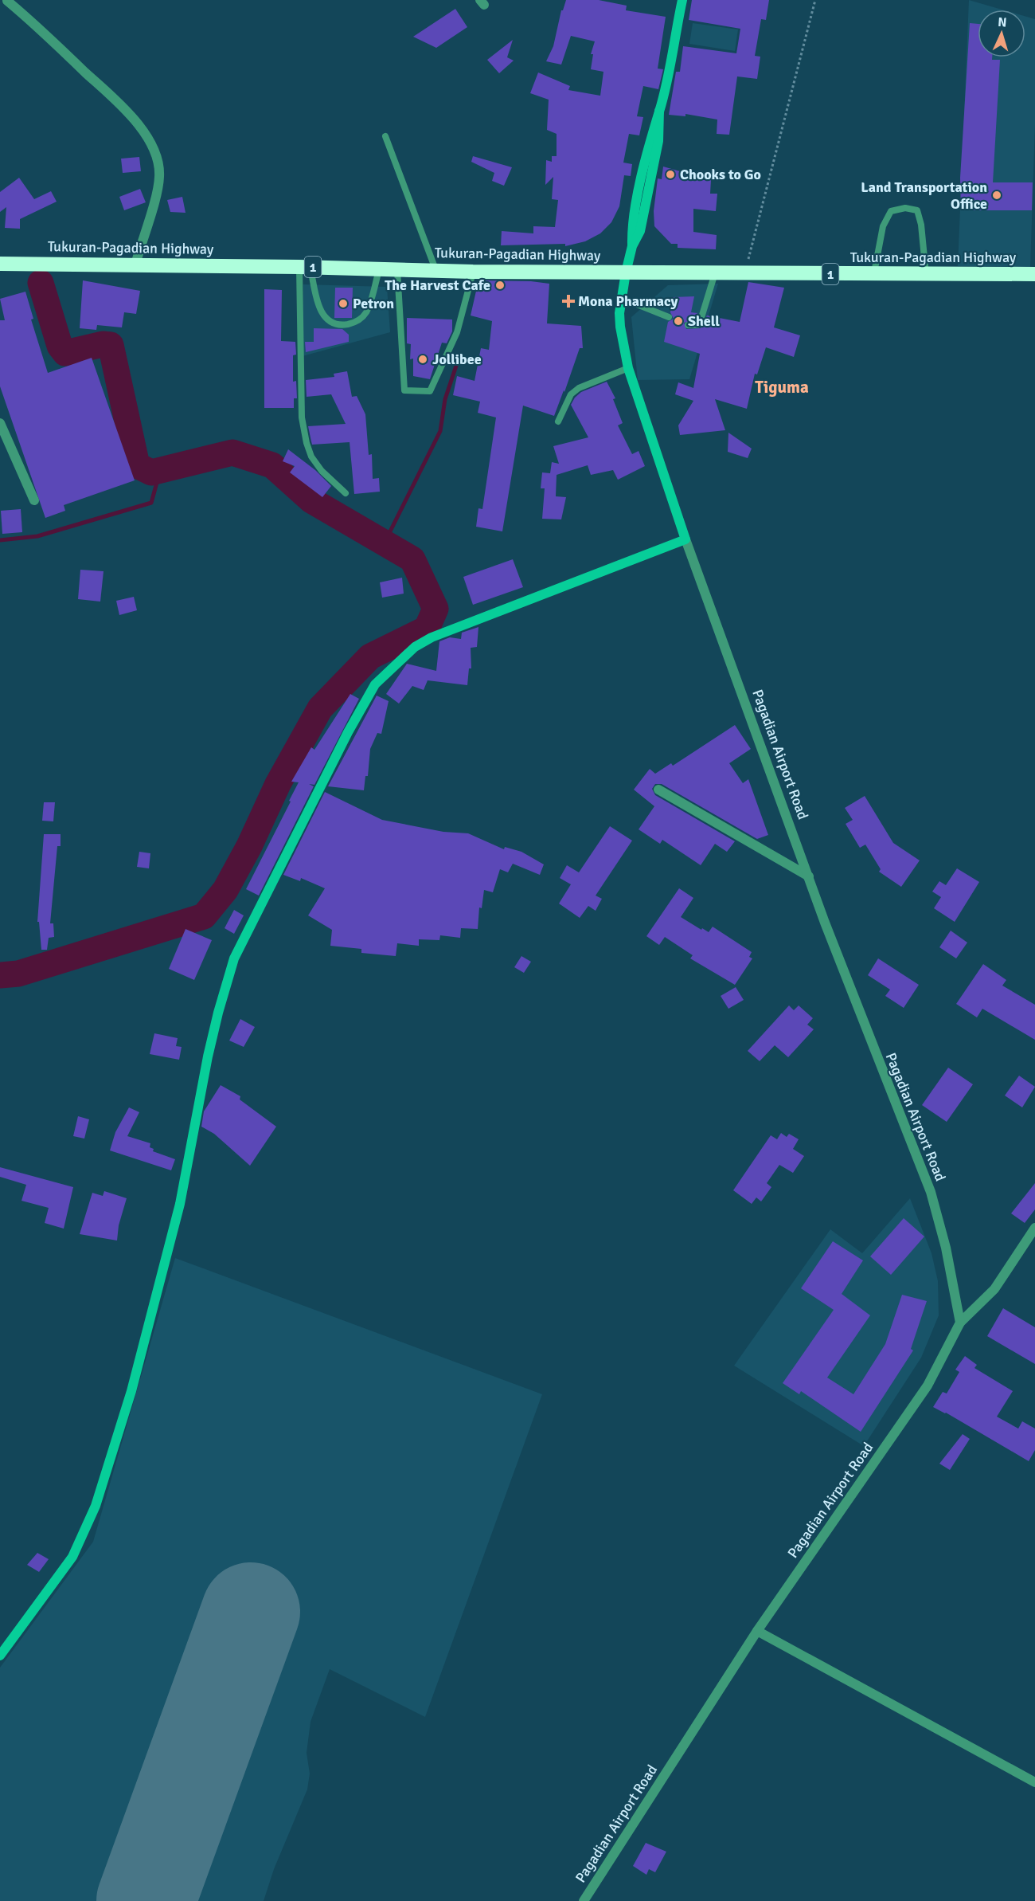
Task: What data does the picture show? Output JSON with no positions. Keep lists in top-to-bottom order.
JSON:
{
  "streets": {
    "highway": ["Tukuran-Pagadian Highway", "1"],
    "street": ["Pagadian Airport Road"]
  },
  "crossings": [
    ["Tukuran-Pagadian Highway", "Pagadian Airport Road"]
  ],
  "districts": ["Tiguma"],
  "places": {
    "other": [
      "Chooks to Go",
      "Land Transportation Office",
      "The Harvest Cafe",
      "Petron",
      "Shell",
      "Jollibee"
    ],
    "health": ["Mona Pharmacy"]
  },
  "north": "top"
}
